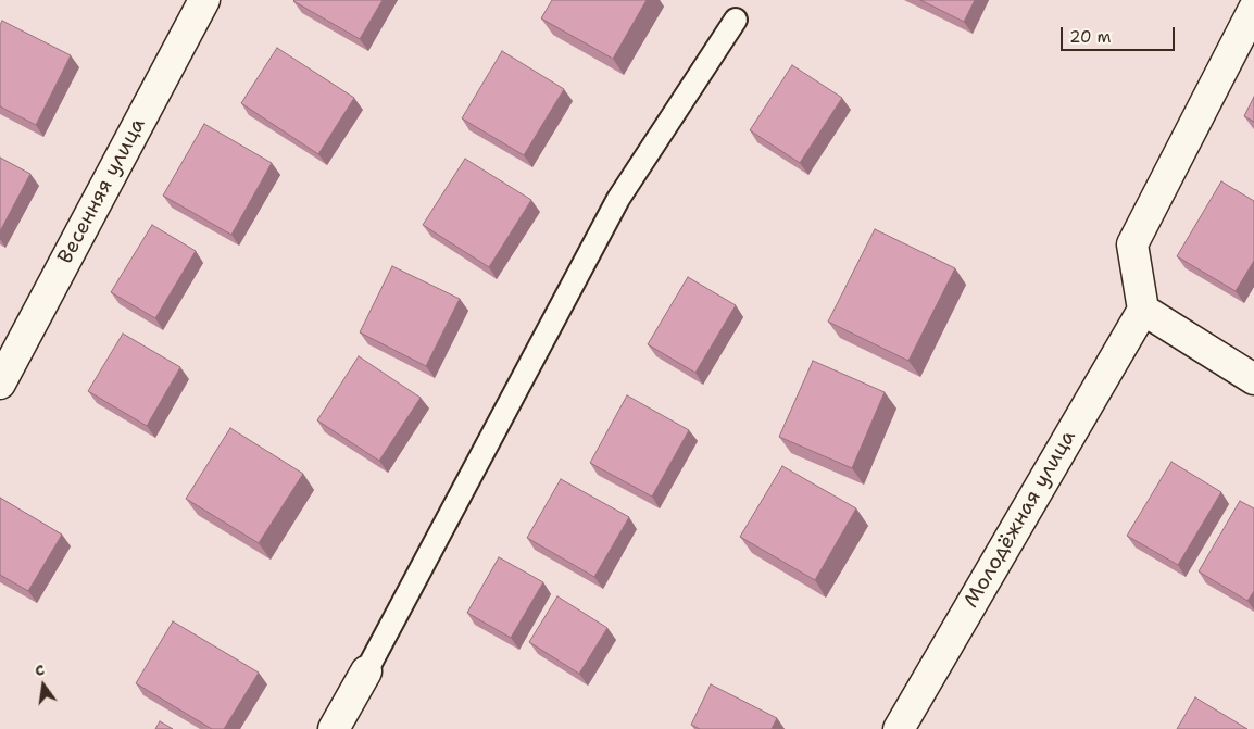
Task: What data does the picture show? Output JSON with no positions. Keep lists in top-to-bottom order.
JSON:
{
  "streets": {
    "street": ["Весенняя улица", "Молодёжная улица"]
  },
  "scale_bar": "20 m",
  "north": "top"
}
